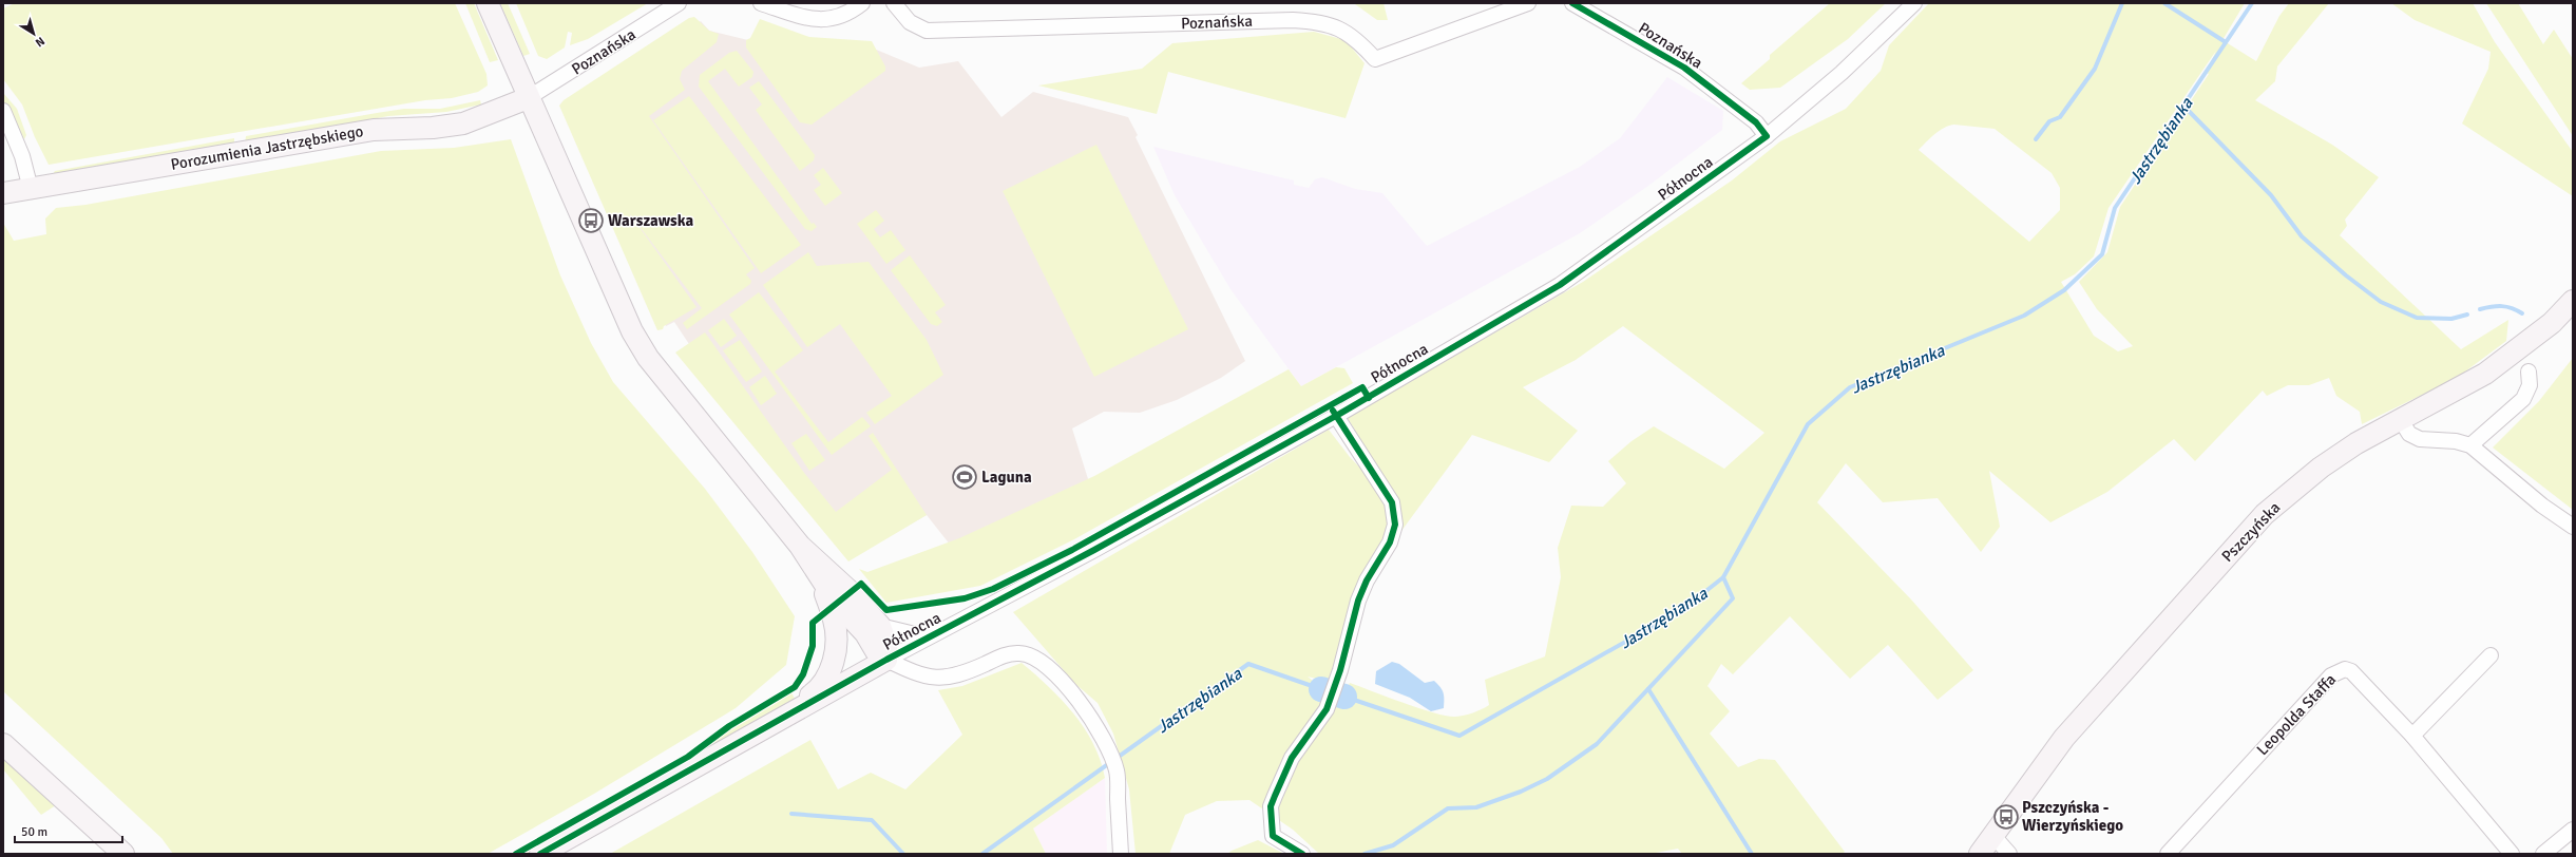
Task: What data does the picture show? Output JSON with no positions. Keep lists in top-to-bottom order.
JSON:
{
  "streets": {
    "street": [
      "Poznańska",
      "Porozumienia Jastrzębskiego",
      "Północna",
      "Pszczyńska",
      "Leopolda Staffa"
    ]
  },
  "crossings": [
    ["Poznańska", "Porozumienia Jastrzębskiego"],
    ["Poznańska", "Północna"]
  ],
  "water": ["Jastrzębianka"],
  "places": {
    "bus stop": ["Warszawska", "Pszczyńska - Wierzyńskiego"],
    "sports": ["Laguna"]
  },
  "scale_bar": "50 m",
  "north": "bottom right"
}
